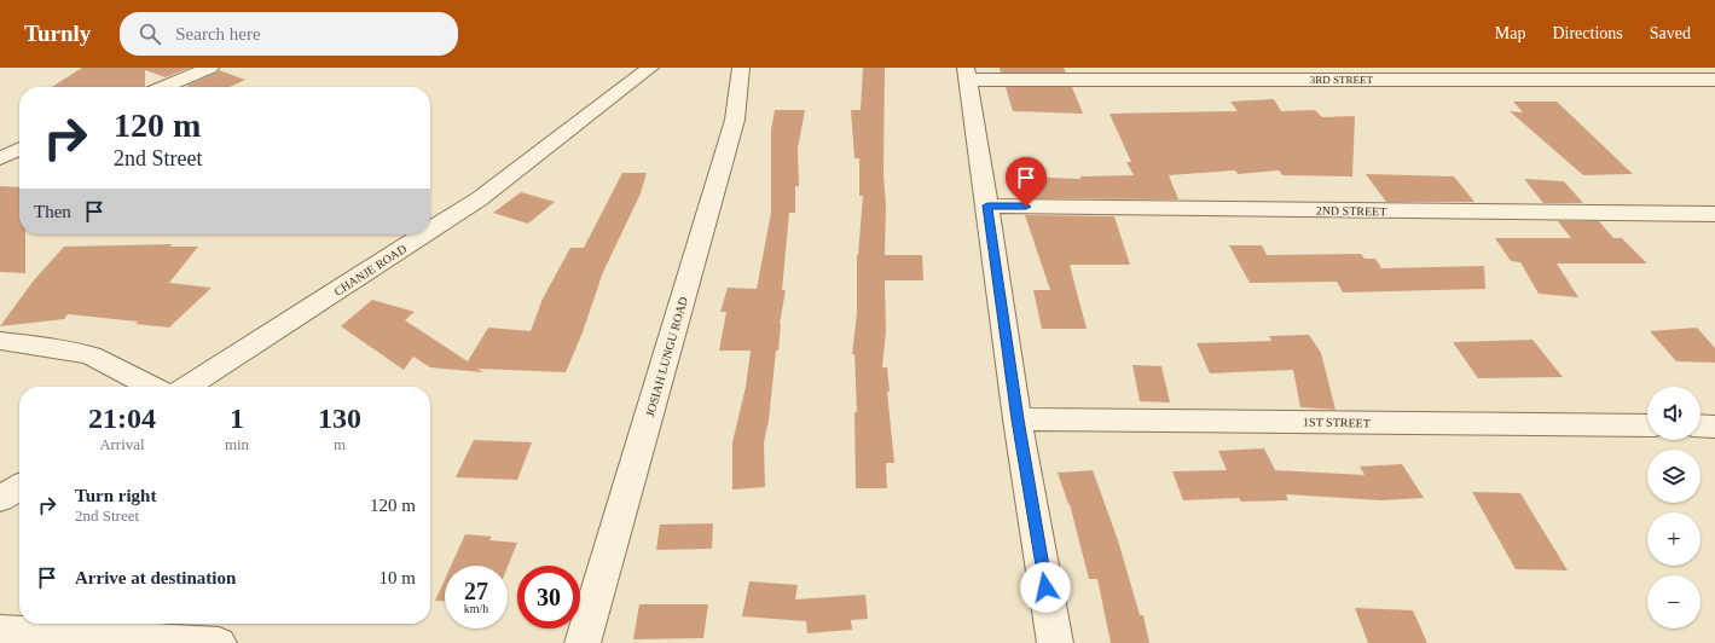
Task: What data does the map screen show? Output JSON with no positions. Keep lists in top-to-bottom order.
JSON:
{
  "streets": {
    "street": [
      "3RD STREET",
      "2ND STREET",
      "CHANJE ROAD",
      "JOSIAH LUNGU ROAD",
      "1ST STREET"
    ]
  },
  "page": {
    "header": "Turnly",
    "search": "Search here",
    "nav": ["Map", "Directions", "Saved"],
    "turn": ["120 m", "2nd Street"],
    "then": "Then",
    "map_buttons": ["+", "−"],
    "eta": [
      "21:04",
      "Arrival",
      "1",
      "min",
      "130",
      "m"
    ],
    "list": [
      {
        "name": "Turn right",
        "note": "2nd Street",
        "value": "120 m"
      },
      {
        "name": "Arrive at destination",
        "value": "10 m"
      }
    ],
    "speed": "27 km/h",
    "limit": "30"
  }
}
